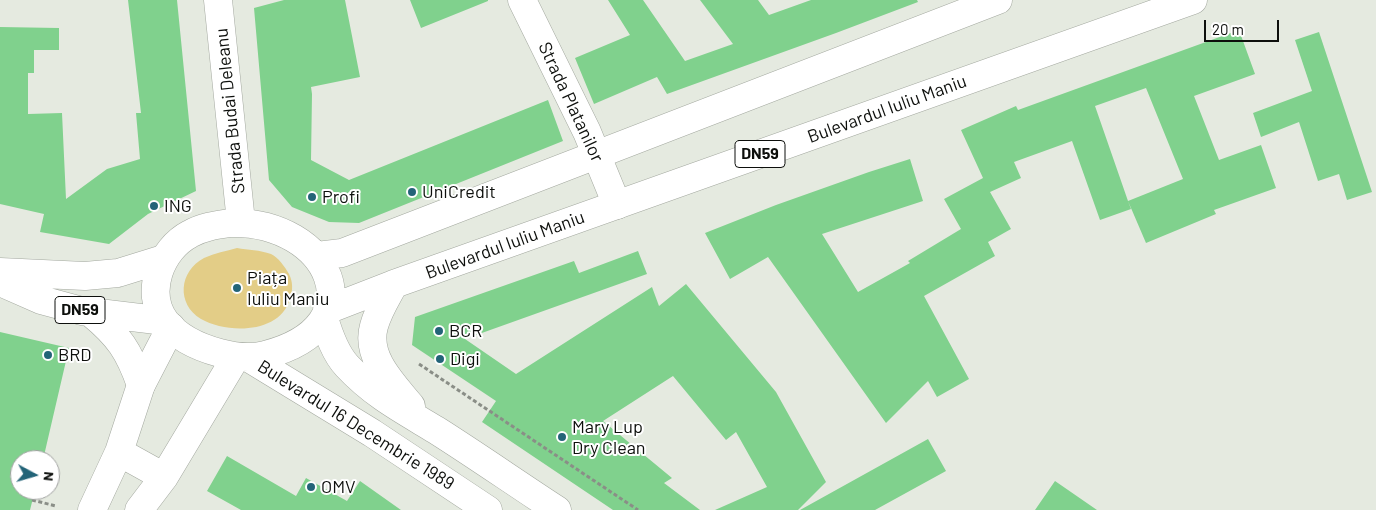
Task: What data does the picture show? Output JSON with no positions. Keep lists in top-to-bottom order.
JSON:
{
  "streets": {
    "main road": [
      "Strada Platanilor",
      "Bulevardul Iuliu Maniu",
      "Strada Budai Deleanu",
      "DN59",
      "Bulevardul 16 Decembrie 1989"
    ]
  },
  "crossings": [
    ["Strada Platanilor", "Bulevardul Iuliu Maniu"],
    ["Bulevardul Iuliu Maniu", "Strada Budai Deleanu"],
    ["Bulevardul Iuliu Maniu", "DN59"],
    ["Bulevardul Iuliu Maniu", "Bulevardul 16 Decembrie 1989"],
    ["Strada Budai Deleanu", "DN59"],
    ["Strada Budai Deleanu", "Bulevardul 16 Decembrie 1989"],
    ["DN59", "Bulevardul 16 Decembrie 1989"]
  ],
  "places": [
    "UniCredit",
    "Profi",
    "ING",
    "Piața Iuliu Maniu",
    "BCR",
    "BRD",
    "Digi",
    "Mary Lup Dry Clean",
    "OMV"
  ],
  "scale_bar": "20 m",
  "north": "right"
}
